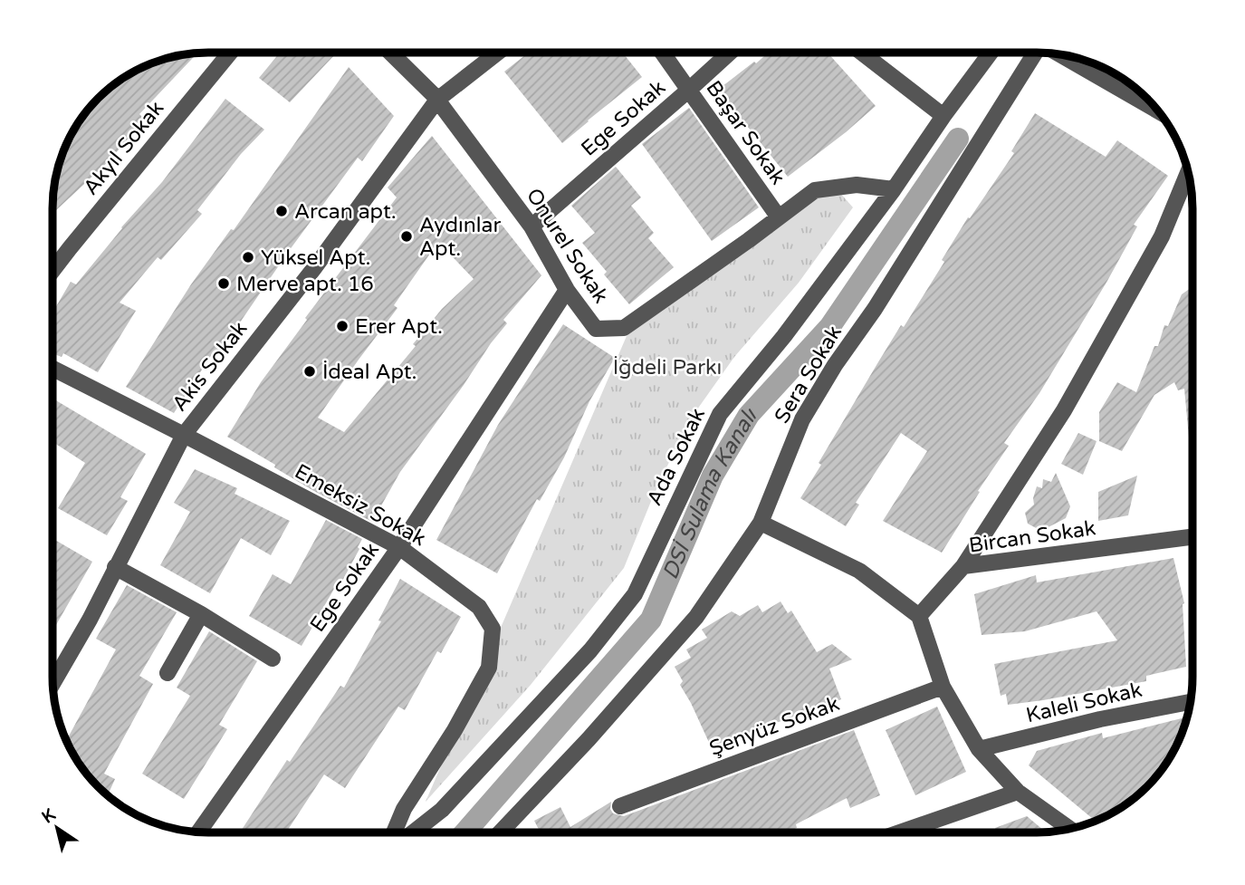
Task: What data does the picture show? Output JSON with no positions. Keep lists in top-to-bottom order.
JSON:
{
  "streets": {
    "street": [
      "Ege Sokak",
      "Başar Sokak",
      "Akyıl Sokak",
      "Onurel Sokak",
      "Akis Sokak",
      "Sera Sokak",
      "Ada Sokak",
      "Emeksiz Sokak",
      "Bircan Sokak",
      "Kaleli Sokak",
      "Şenyüz Sokak"
    ]
  },
  "crossings": [
    ["Ege Sokak", "Başar Sokak"],
    ["Ege Sokak", "Onurel Sokak"],
    ["Ege Sokak", "Emeksiz Sokak"],
    ["Başar Sokak", "Onurel Sokak"],
    ["Onurel Sokak", "Akis Sokak"],
    ["Onurel Sokak", "Ada Sokak"],
    ["Akis Sokak", "Emeksiz Sokak"]
  ],
  "water": ["DSİ Sulama Kanalı"],
  "parks": ["İğdeli Parkı"],
  "places": [
    "Arcan apt.",
    "Aydınlar Apt.",
    "Yüksel Apt.",
    "Merve apt. 16",
    "Erer Apt.",
    "İdeal Apt."
  ],
  "north": "top left"
}
